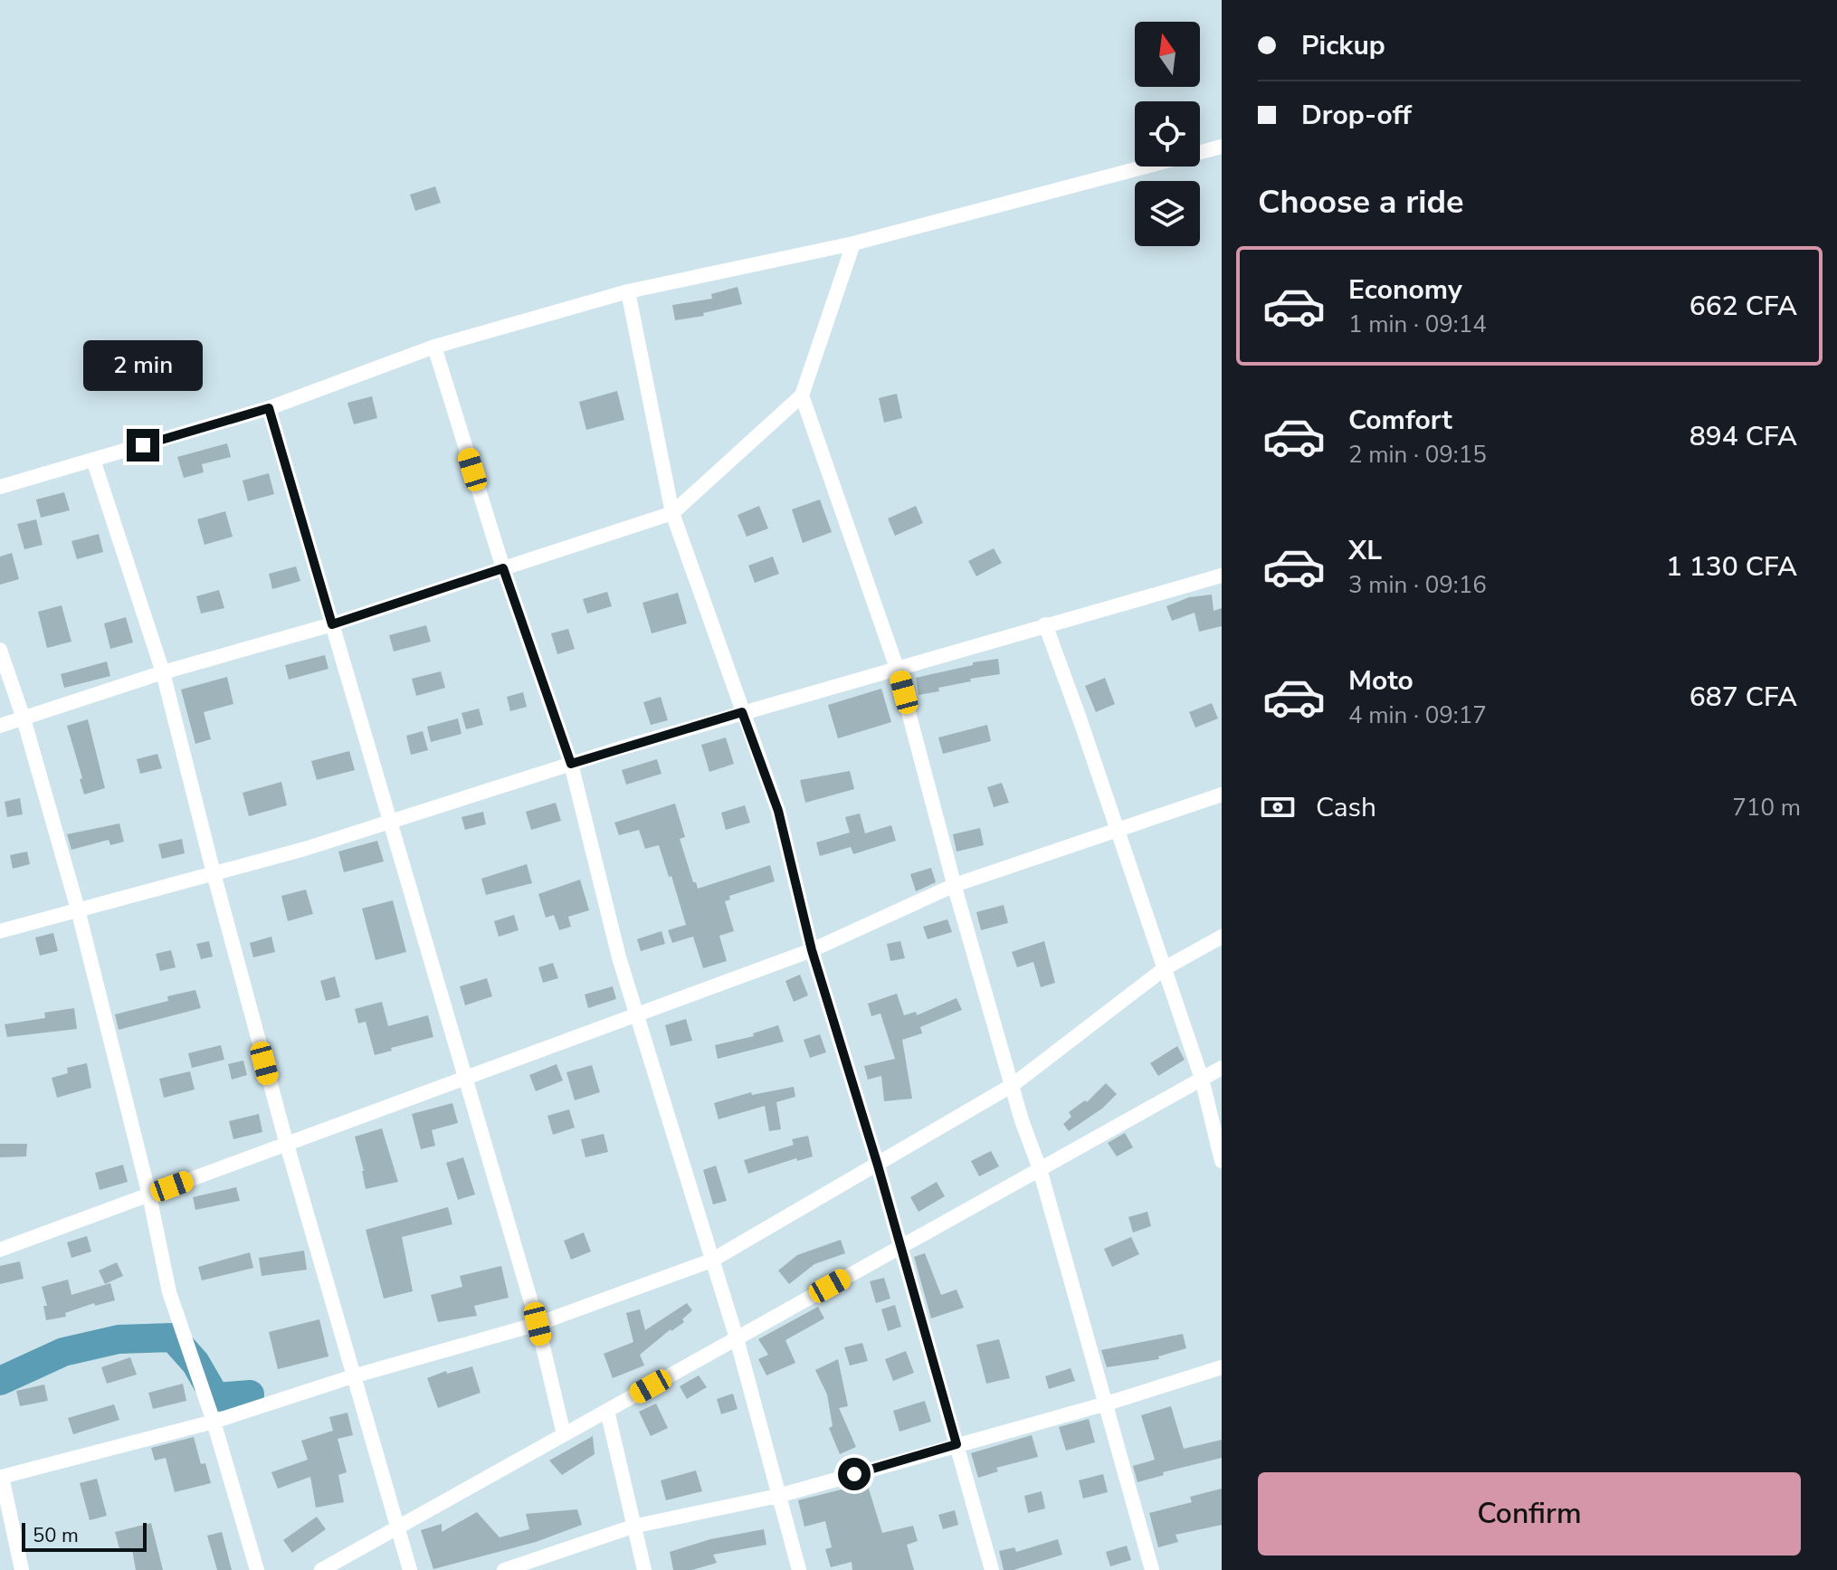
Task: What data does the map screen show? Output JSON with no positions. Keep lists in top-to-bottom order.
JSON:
{
  "scale_bar": "50 m",
  "north": "top",
  "page": {
    "banner": ["Pickup", "Drop-off"],
    "heading": "Choose a ride",
    "list": [
      {
        "name": "Economy",
        "note": "1 min · 09:14",
        "value": "662 CFA"
      },
      {
        "name": "Comfort",
        "note": "2 min · 09:15",
        "value": "894 CFA"
      },
      {
        "name": "XL",
        "note": "3 min · 09:16",
        "value": "1 130 CFA"
      },
      {
        "name": "Moto",
        "note": "4 min · 09:17",
        "value": "687 CFA"
      }
    ],
    "bubble": "2 min",
    "pay": ["Cash", "710 m"],
    "buttons": "Confirm",
    "scale": "50 m"
  }
}
